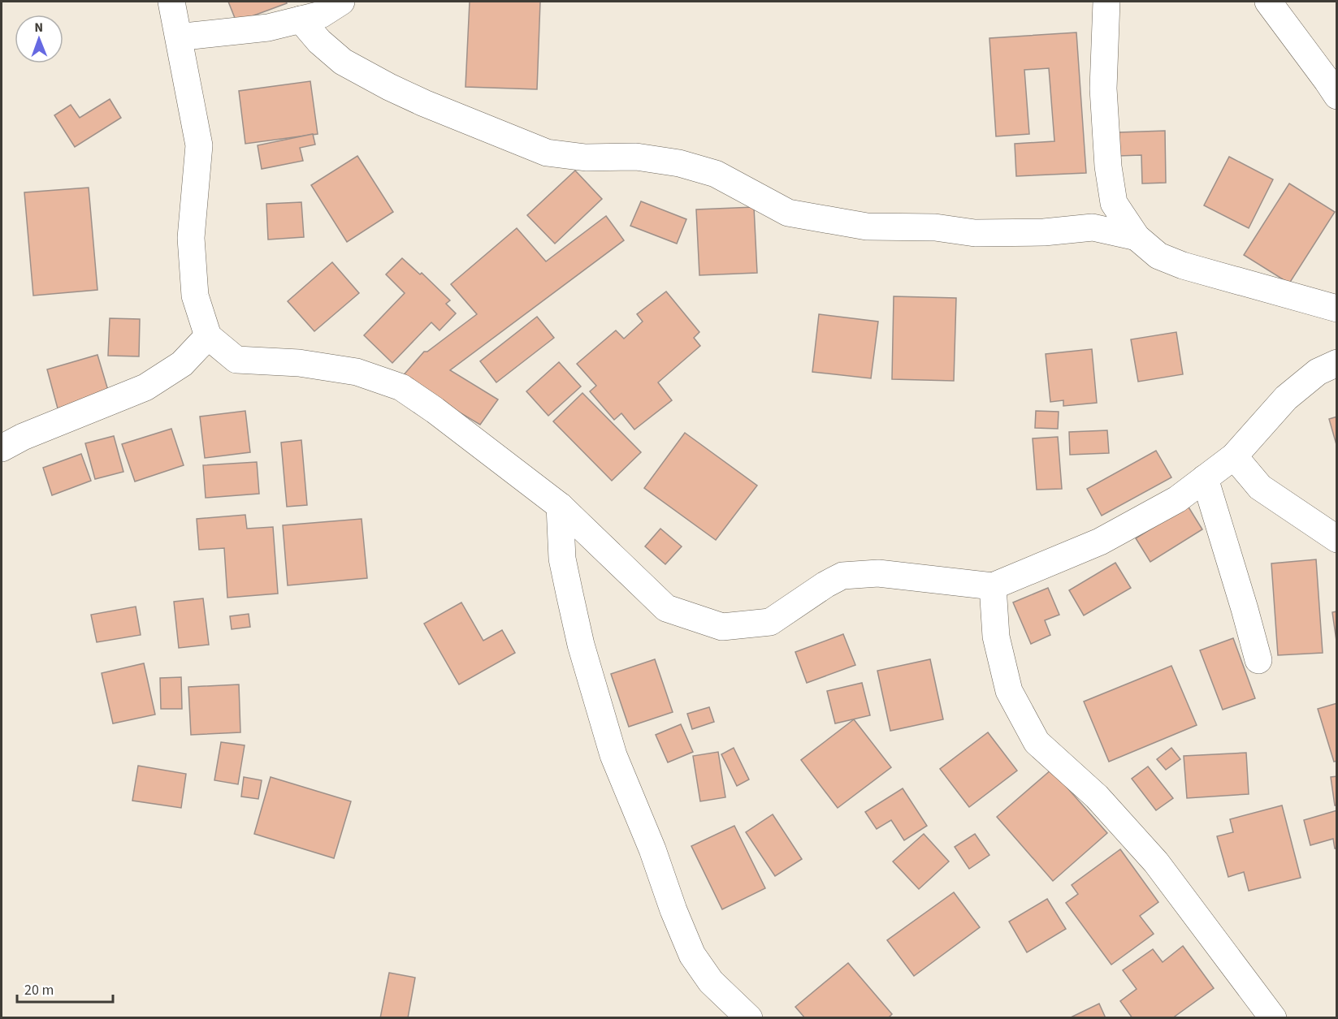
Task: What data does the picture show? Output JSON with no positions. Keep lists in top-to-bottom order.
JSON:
{
  "scale_bar": "20 m",
  "north": "top"
}
